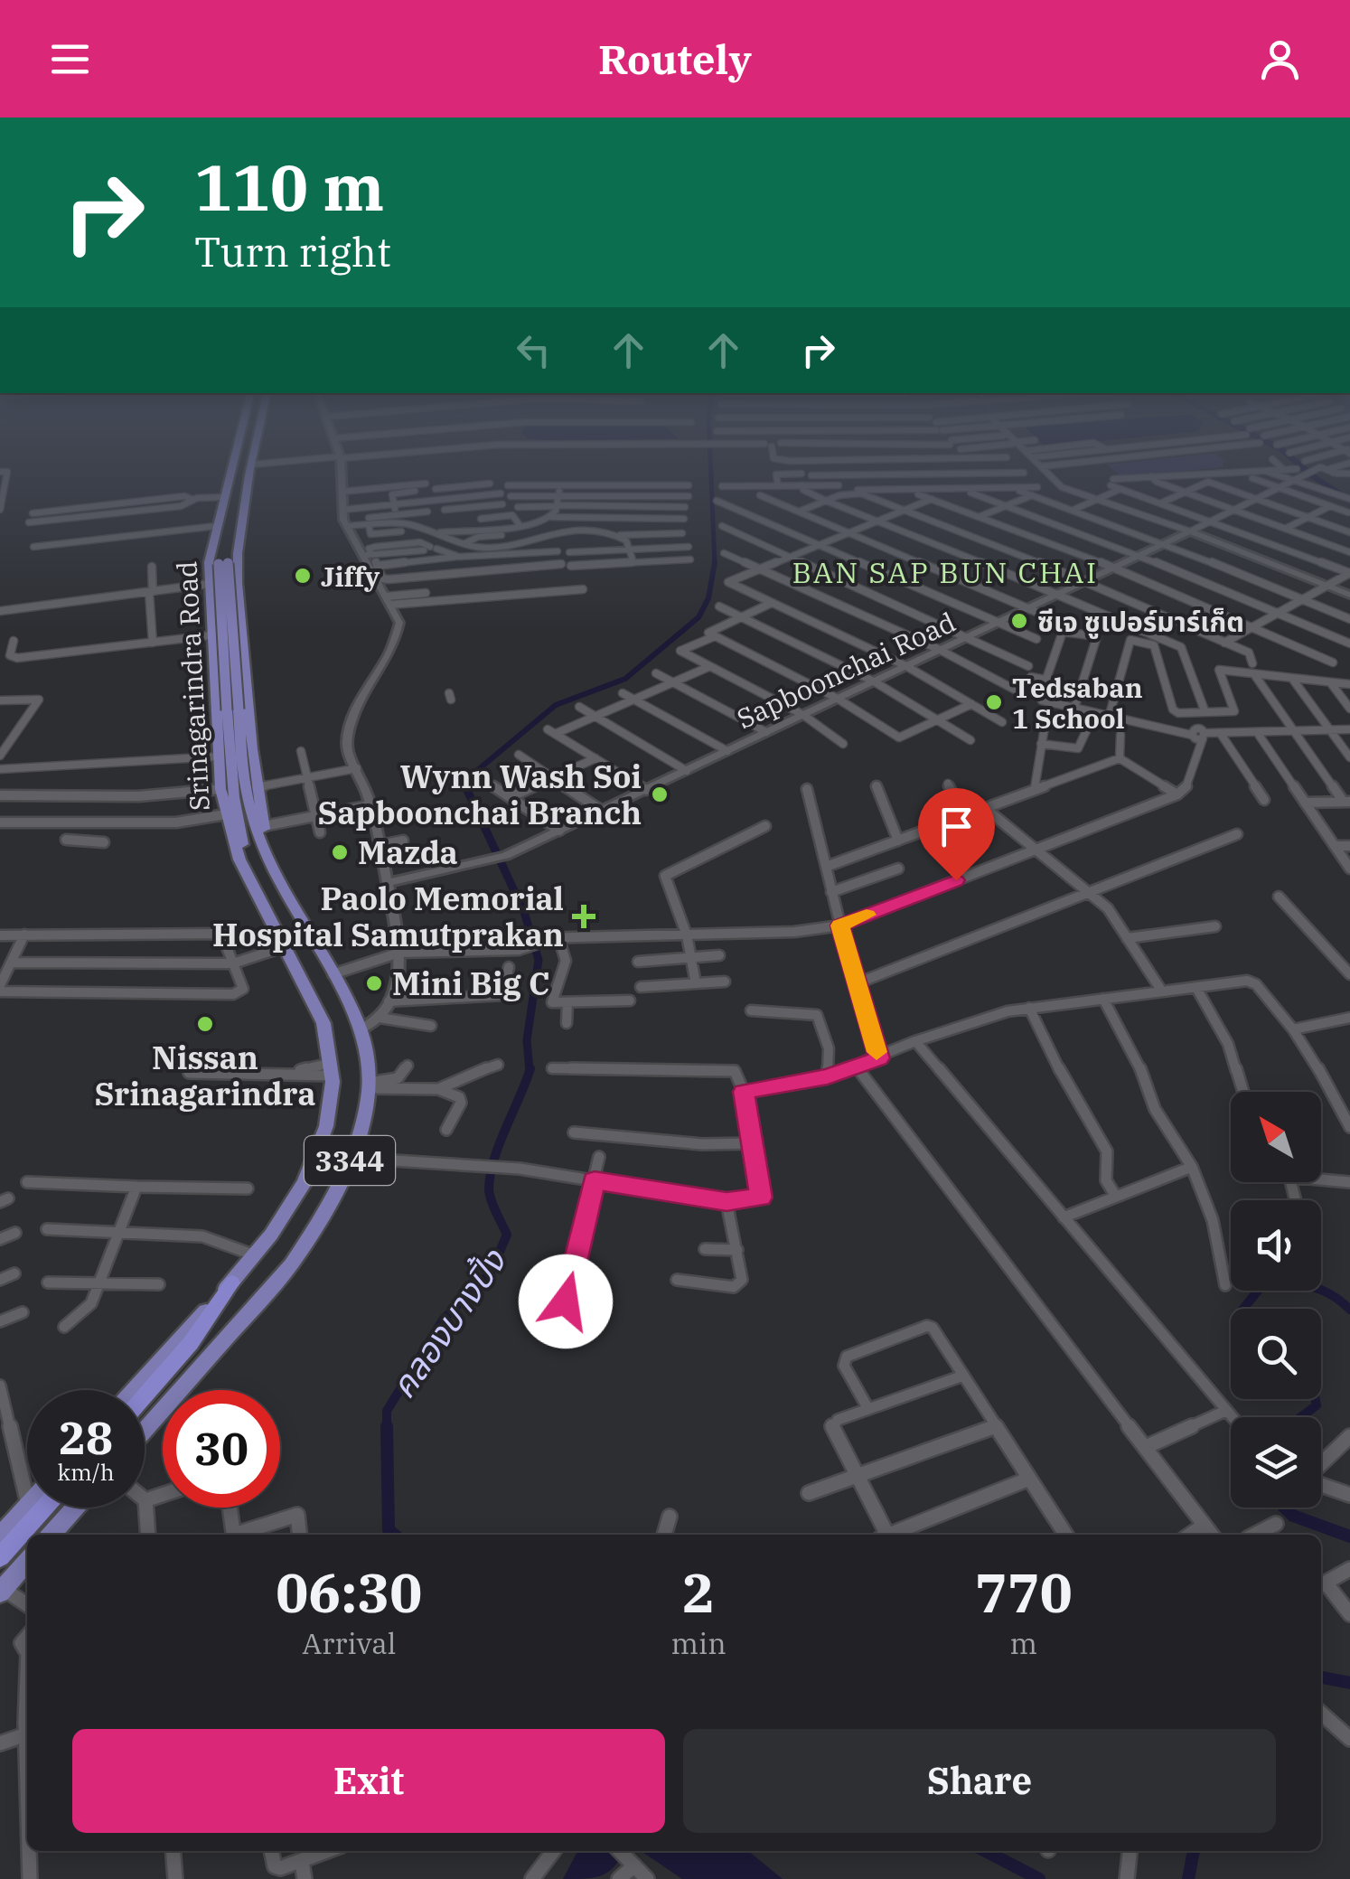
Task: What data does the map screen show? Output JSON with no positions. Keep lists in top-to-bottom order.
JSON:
{
  "streets": {
    "main road": ["Srinagarindra Road", "3344"],
    "street": ["Sapboonchai Road"]
  },
  "districts": ["BAN SAP BUN CHAI"],
  "water": ["คลองบางปิ้ง"],
  "places": {
    "other": [
      "Jiffy",
      "ซีเจ ซูเปอร์มาร์เก็ต",
      "Tedsaban 1 School",
      "Wynn Wash Soi Sapboonchai Branch",
      "Mazda",
      "Mini Big C",
      "Nissan Srinagarindra"
    ],
    "health": ["Paolo Memorial Hospital Samutprakan"]
  },
  "north": "top left",
  "page": {
    "header": "Routely",
    "turn": ["110 m", "Turn right"],
    "speed": "28 km/h",
    "limit": "30",
    "eta": [
      "06:30",
      "Arrival",
      "2",
      "min",
      "770",
      "m"
    ],
    "buttons": ["Exit", "Share"]
  }
}
